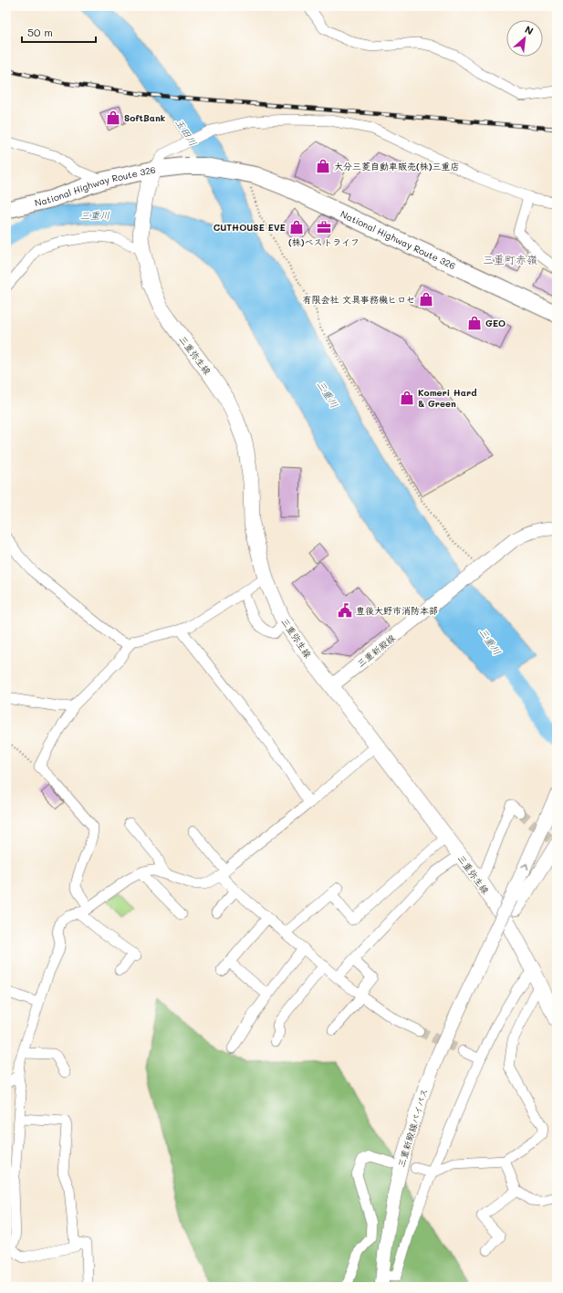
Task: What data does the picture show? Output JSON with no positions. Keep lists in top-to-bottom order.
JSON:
{
  "streets": {
    "highway": ["National Highway Route 326"],
    "main road": ["三重弥生線", "三重新殿線", "三重新殿線バイパス"]
  },
  "crossings": [
    ["National Highway Route 326", "三重弥生線"],
    ["三重弥生線", "三重新殿線"]
  ],
  "districts": ["三重町赤嶺"],
  "water": ["玉田川", "三重川"],
  "places": {
    "shop": [
      "SoftBank",
      "大分三菱自動車販売(株)三重店",
      "CUTHOUSE EVE",
      "有限会社 文具事務機ヒロセ",
      "GEO",
      "Komeri Hard & Green"
    ],
    "office": ["(株)ベストライフ"],
    "public building": ["豊後大野市消防本部"]
  },
  "scale_bar": "50 m",
  "north": "top right"
}
